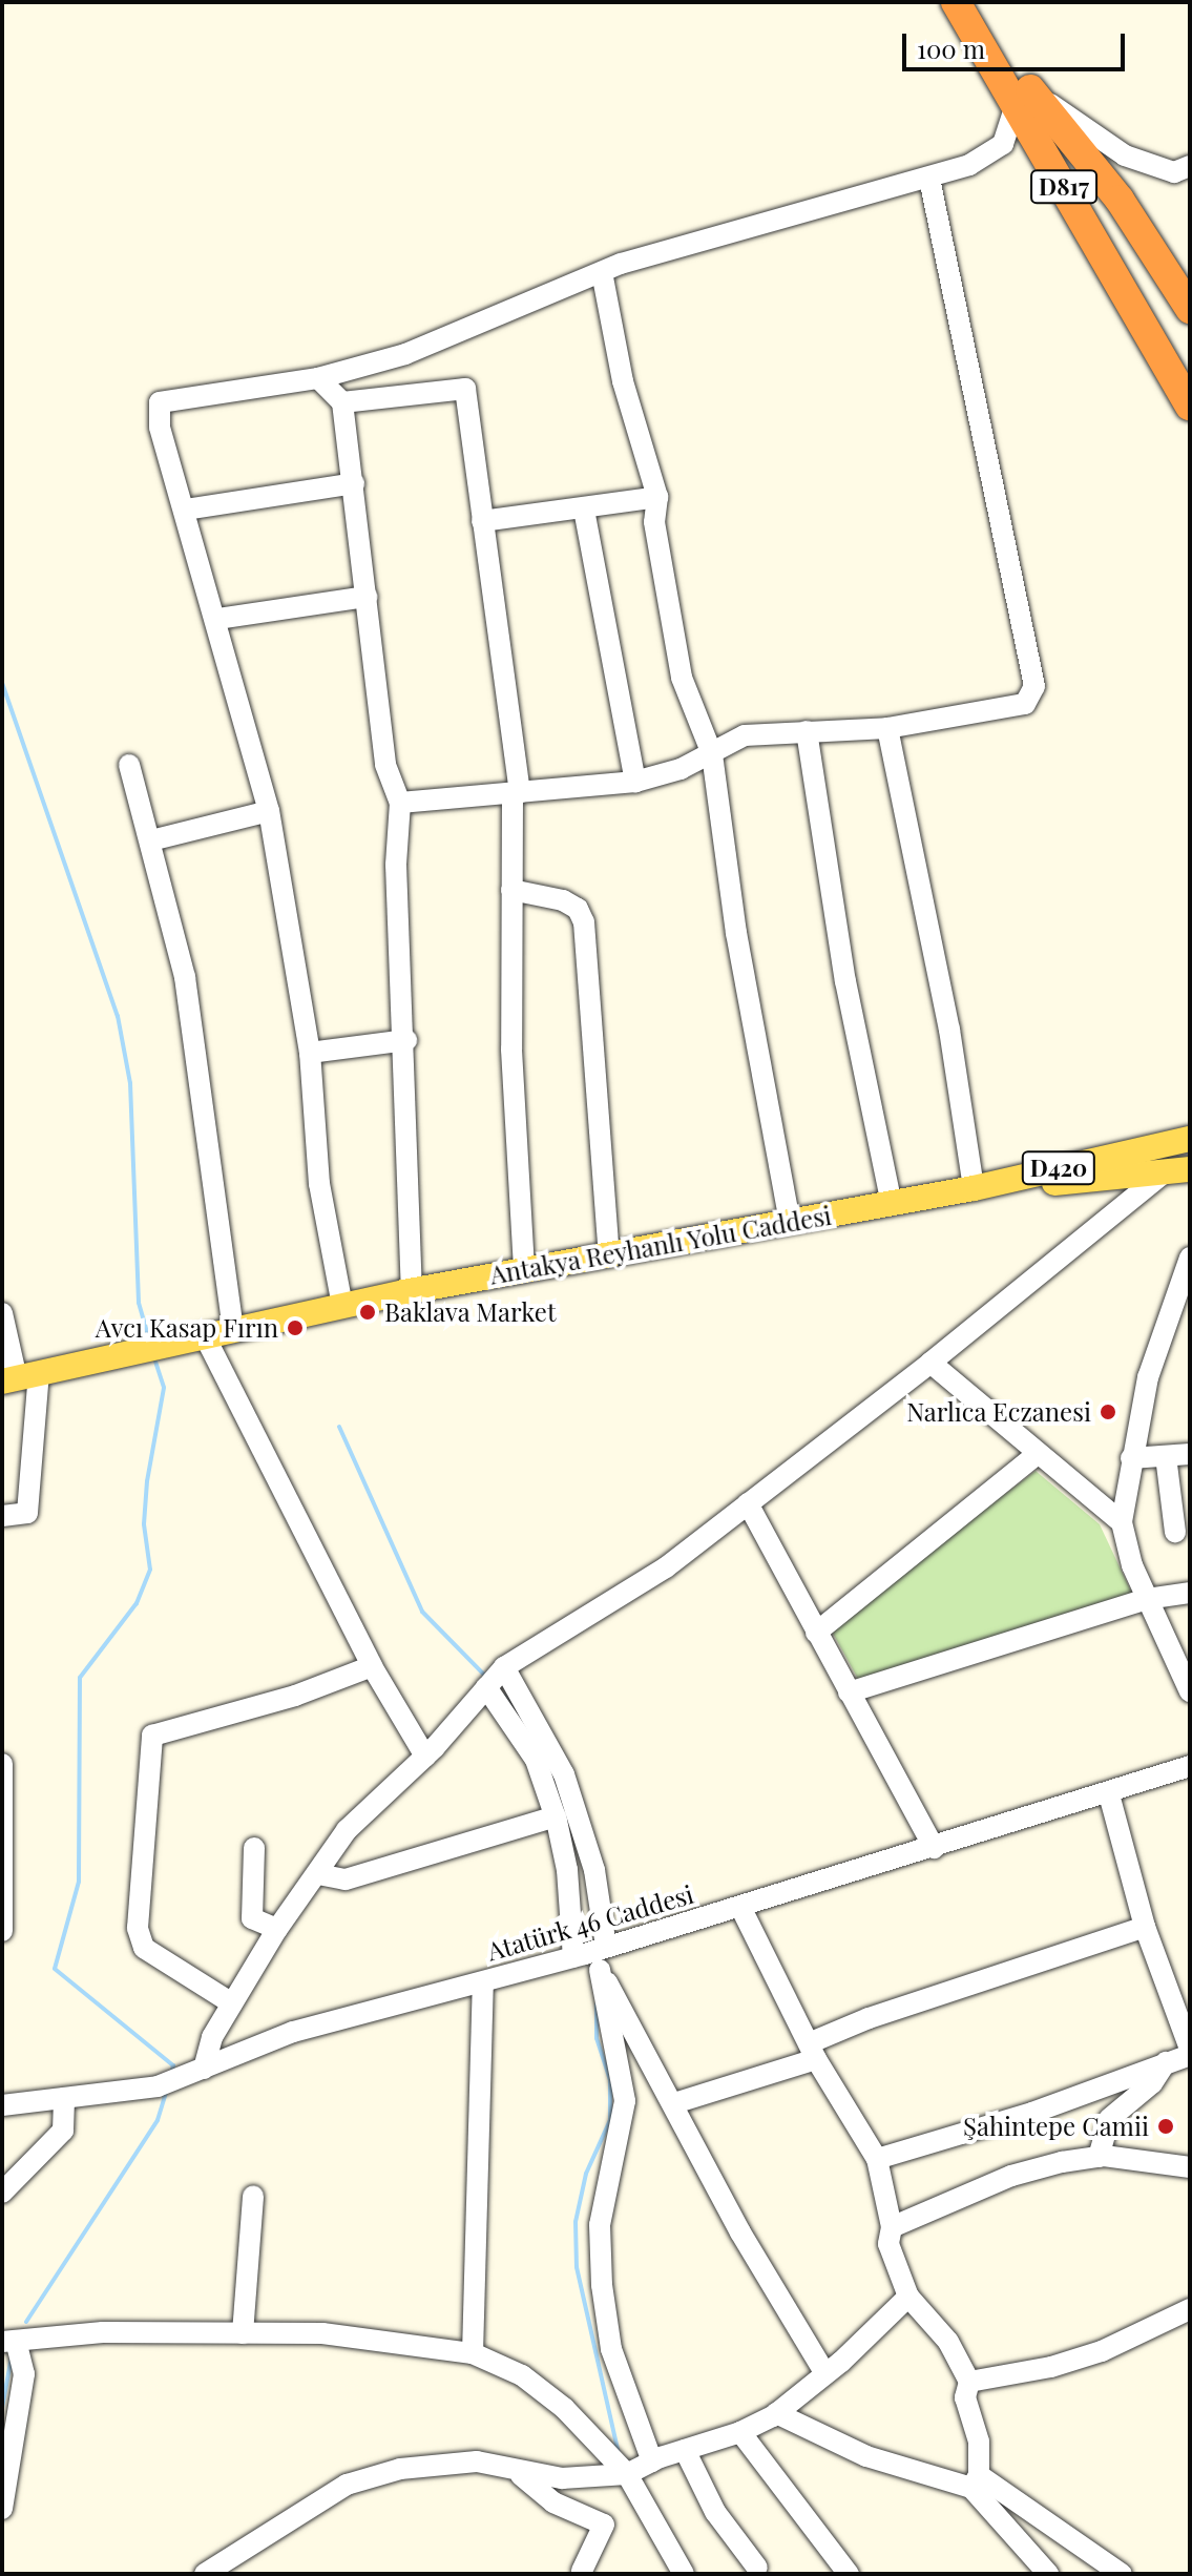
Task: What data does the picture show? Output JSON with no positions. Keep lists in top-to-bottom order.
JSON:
{
  "streets": {
    "highway": ["D817"],
    "main road": ["D420", "Antakya Reyhanlı Yolu Caddesi"],
    "street": ["Atatürk 46 Caddesi"]
  },
  "crossings": [
    ["D420", "Antakya Reyhanlı Yolu Caddesi"]
  ],
  "places": [
    "Baklava Market",
    "Avcı Kasap Fırın",
    "Narlıca Eczanesi",
    "Şahintepe Camii"
  ],
  "scale_bar": "100 m"
}
